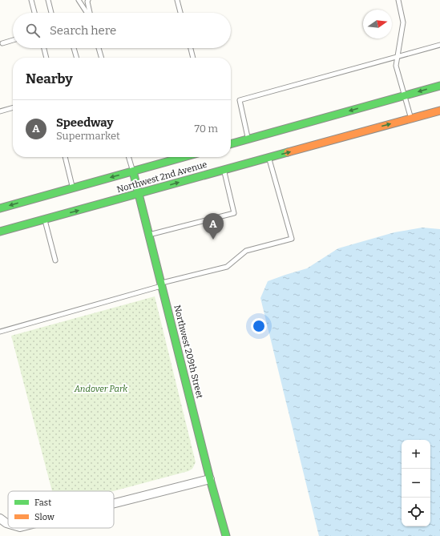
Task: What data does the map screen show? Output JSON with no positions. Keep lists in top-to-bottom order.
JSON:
{
  "streets": {
    "main road": ["Northwest 2nd Avenue", "Northwest 209th Street"]
  },
  "crossings": [
    ["Northwest 2nd Avenue", "Northwest 209th Street"]
  ],
  "parks": ["Andover Park"],
  "legend": ["Fast", "Slow"],
  "north": "right",
  "page": {
    "search": "Search here",
    "heading": "Nearby",
    "list": [
      {
        "mark": "A",
        "name": "Speedway",
        "note": "Supermarket",
        "value": "70 m"
      }
    ],
    "pins": "A",
    "map_buttons": ["+", "−"]
  }
}
